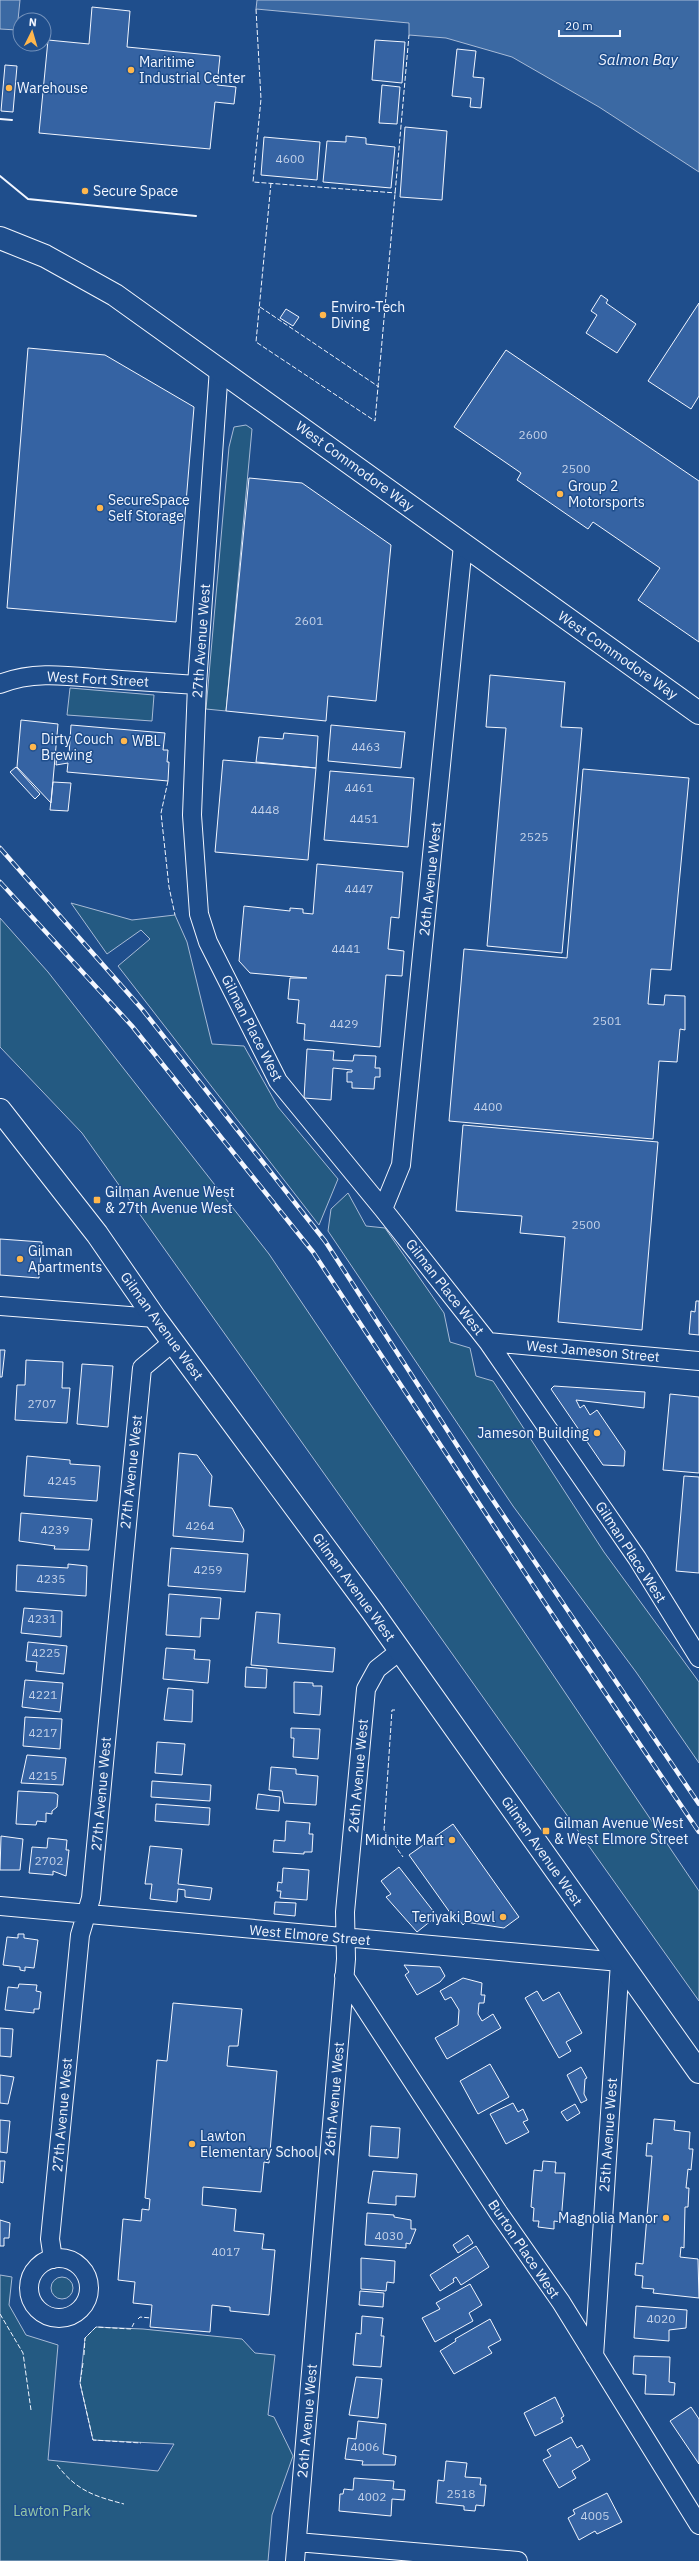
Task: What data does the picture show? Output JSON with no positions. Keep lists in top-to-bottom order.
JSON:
{
  "streets": {
    "main road": ["West Commodore Way", "Gilman Avenue West"],
    "street": [
      "27th Avenue West",
      "West Fort Street",
      "26th Avenue West",
      "Gilman Place West",
      "West Jameson Street",
      "West Elmore Street",
      "25th Avenue West",
      "Burton Place West"
    ]
  },
  "crossings": [
    ["West Commodore Way", "27th Avenue West"],
    ["West Commodore Way", "26th Avenue West"],
    ["27th Avenue West", "West Fort Street"],
    ["27th Avenue West", "Gilman Place West"],
    ["27th Avenue West", "Gilman Avenue West"],
    ["27th Avenue West", "West Elmore Street"],
    ["26th Avenue West", "Gilman Place West"],
    ["26th Avenue West", "Gilman Avenue West"],
    ["26th Avenue West", "West Elmore Street"],
    ["26th Avenue West", "Burton Place West"],
    ["Gilman Place West", "West Jameson Street"],
    ["Gilman Avenue West", "West Elmore Street"],
    ["Gilman Avenue West", "25th Avenue West"],
    ["West Elmore Street", "25th Avenue West"],
    ["25th Avenue West", "Burton Place West"]
  ],
  "water": ["Salmon Bay"],
  "parks": ["Lawton Park"],
  "places": {
    "other": [
      "Maritime Industrial Center",
      "Warehouse",
      "Secure Space",
      "Enviro-Tech Diving",
      "Group 2 Motorsports",
      "SecureSpace Self Storage",
      "WBL",
      "Dirty Couch Brewing",
      "Gilman Apartments",
      "Jameson Building",
      "Midnite Mart",
      "Teriyaki Bowl",
      "Lawton Elementary School",
      "Magnolia Manor"
    ],
    "transit": ["Gilman Avenue West & 27th Avenue West", "Gilman Avenue West & West Elmore Street"]
  },
  "house_numbers": [
    "4600",
    "2600",
    "2500",
    "2601",
    "4463",
    "4461",
    "4448",
    "4451",
    "2525",
    "4447",
    "4441",
    "2501",
    "4429",
    "4400",
    "2500",
    "2707",
    "4245",
    "4264",
    "4239",
    "4259",
    "4235",
    "4231",
    "4225",
    "4221",
    "4217",
    "4215",
    "2702",
    "4030",
    "4017",
    "4020",
    "4006",
    "2518",
    "4002",
    "4005"
  ],
  "scale_bar": "20 m",
  "north": "top"
}
